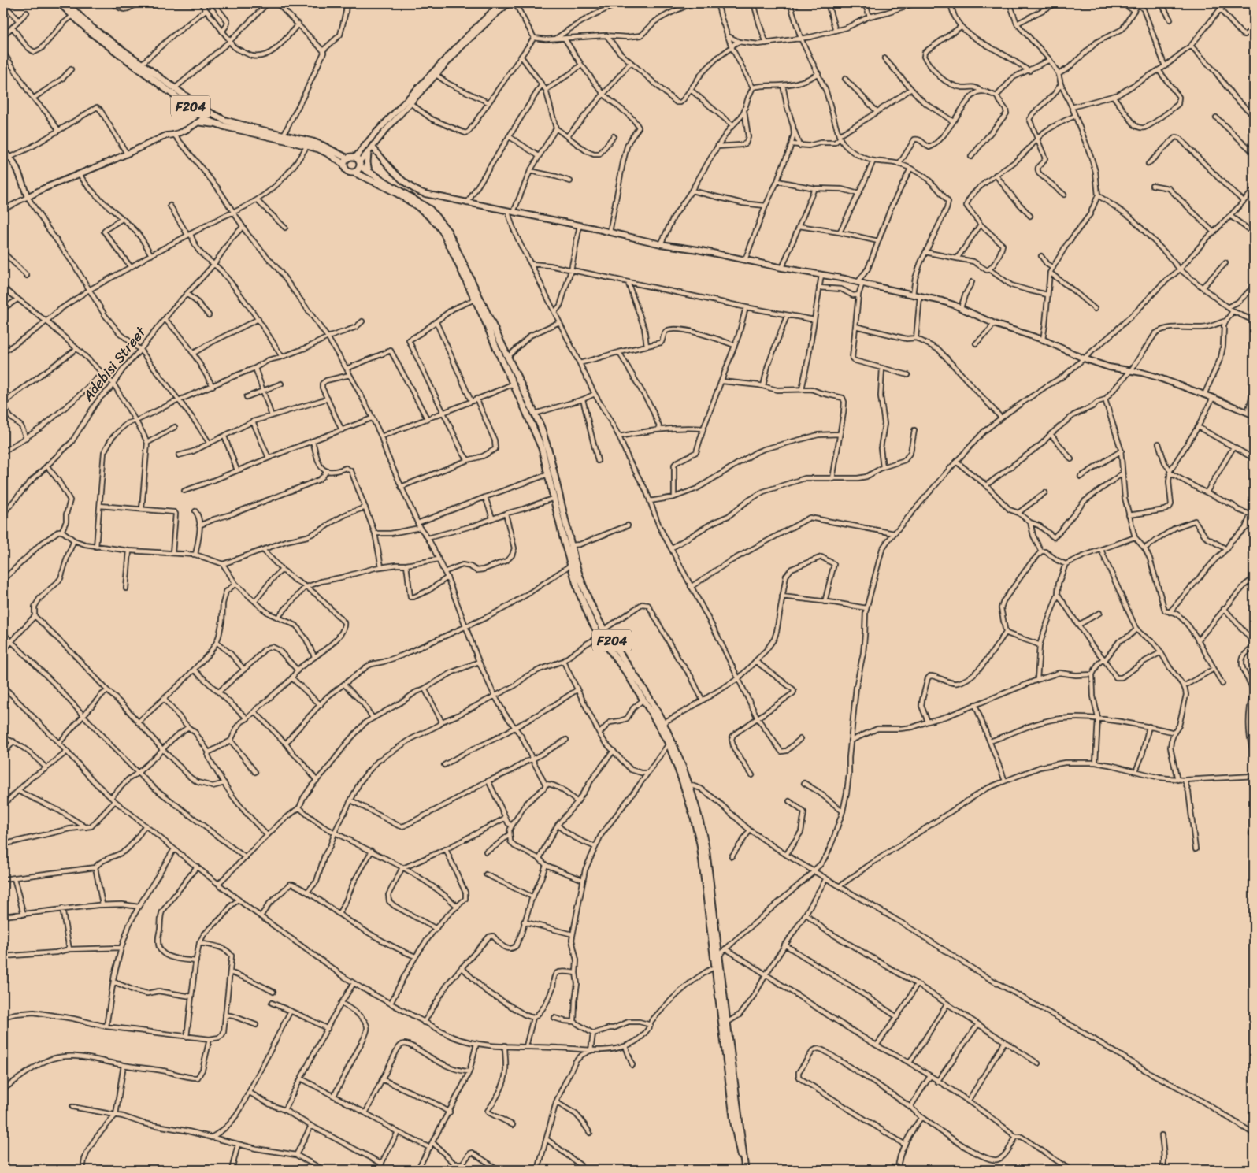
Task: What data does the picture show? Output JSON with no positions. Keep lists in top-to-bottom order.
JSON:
{
  "streets": {
    "main road": ["F204"],
    "street": ["Adebisi Street"]
  }
}
